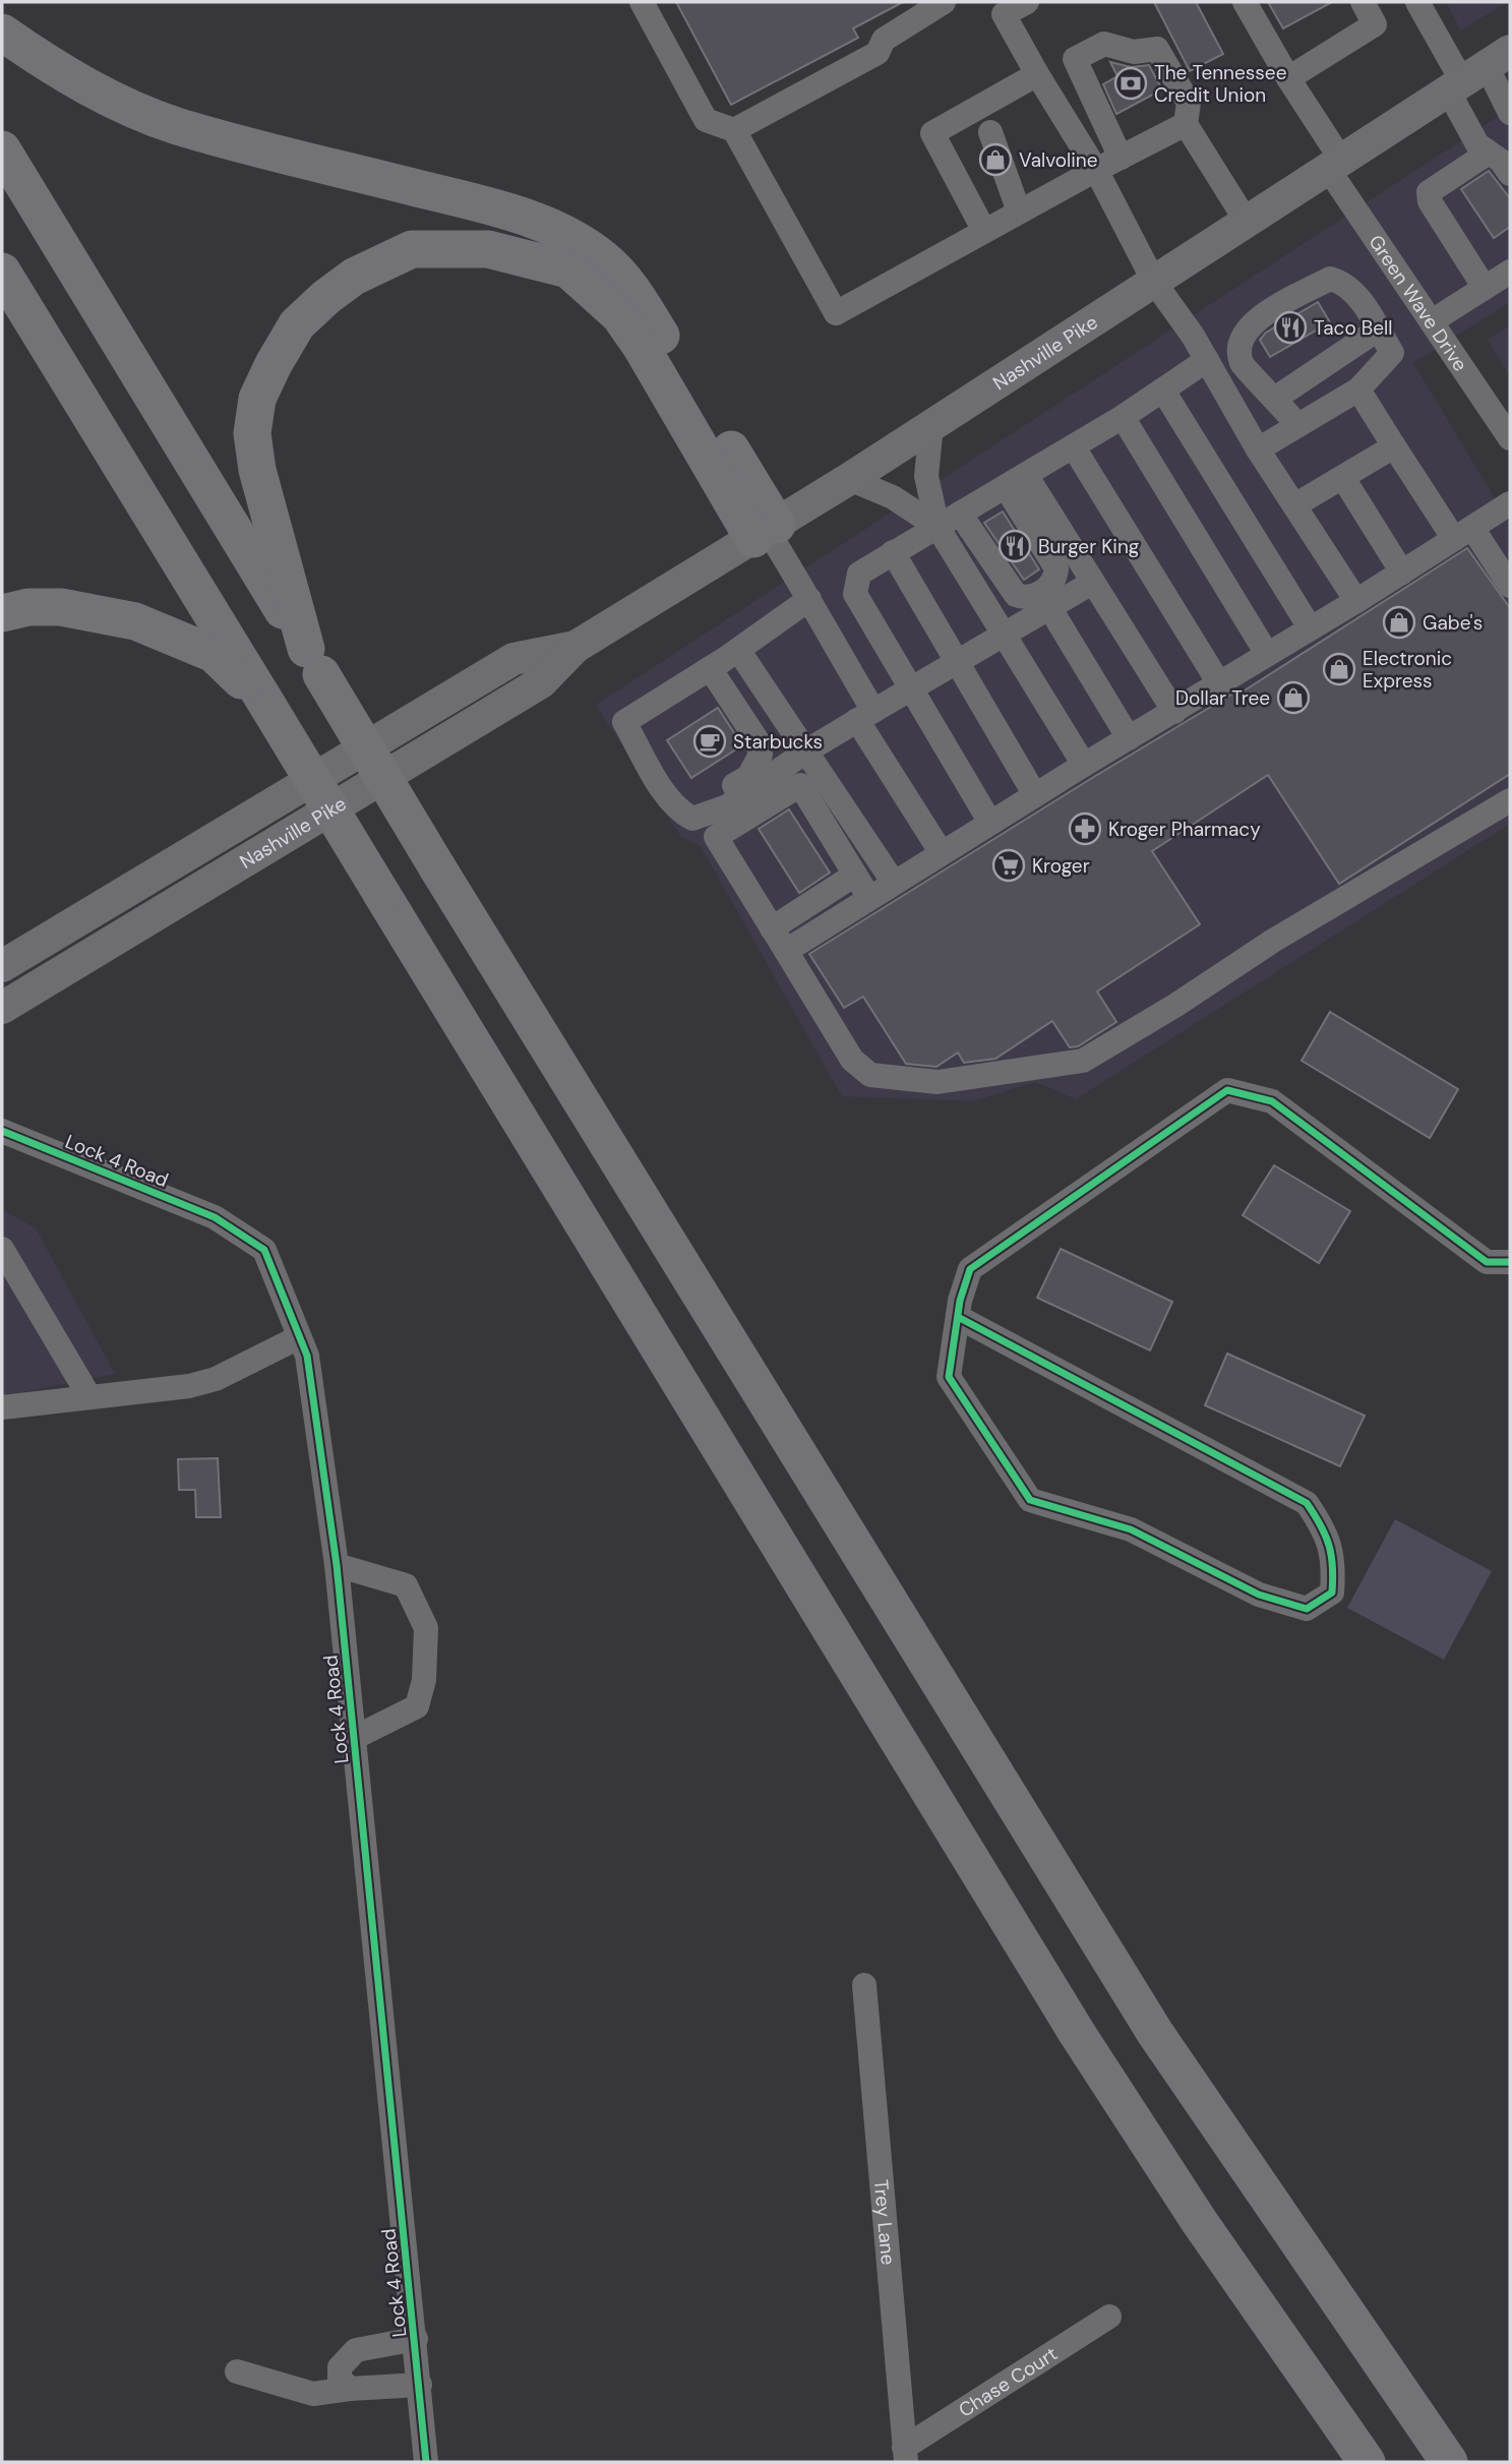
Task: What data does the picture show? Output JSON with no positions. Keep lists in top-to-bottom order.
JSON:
{
  "streets": {
    "main road": ["Nashville Pike"],
    "street": [
      "Green Wave Drive",
      "Lock 4 Road",
      "Trey Lane",
      "Chase Court"
    ]
  },
  "crossings": [
    ["Green Wave Drive", "Nashville Pike"],
    ["Trey Lane", "Chase Court"]
  ],
  "places": {
    "bank": ["The Tennessee Credit Union"],
    "shop": [
      "Valvoline",
      "Gabe's",
      "Electronic Express",
      "Dollar Tree"
    ],
    "restaurant": ["Taco Bell", "Burger King"],
    "cafe": ["Starbucks"],
    "pharmacy": ["Kroger Pharmacy"],
    "supermarket": ["Kroger"]
  }
}
